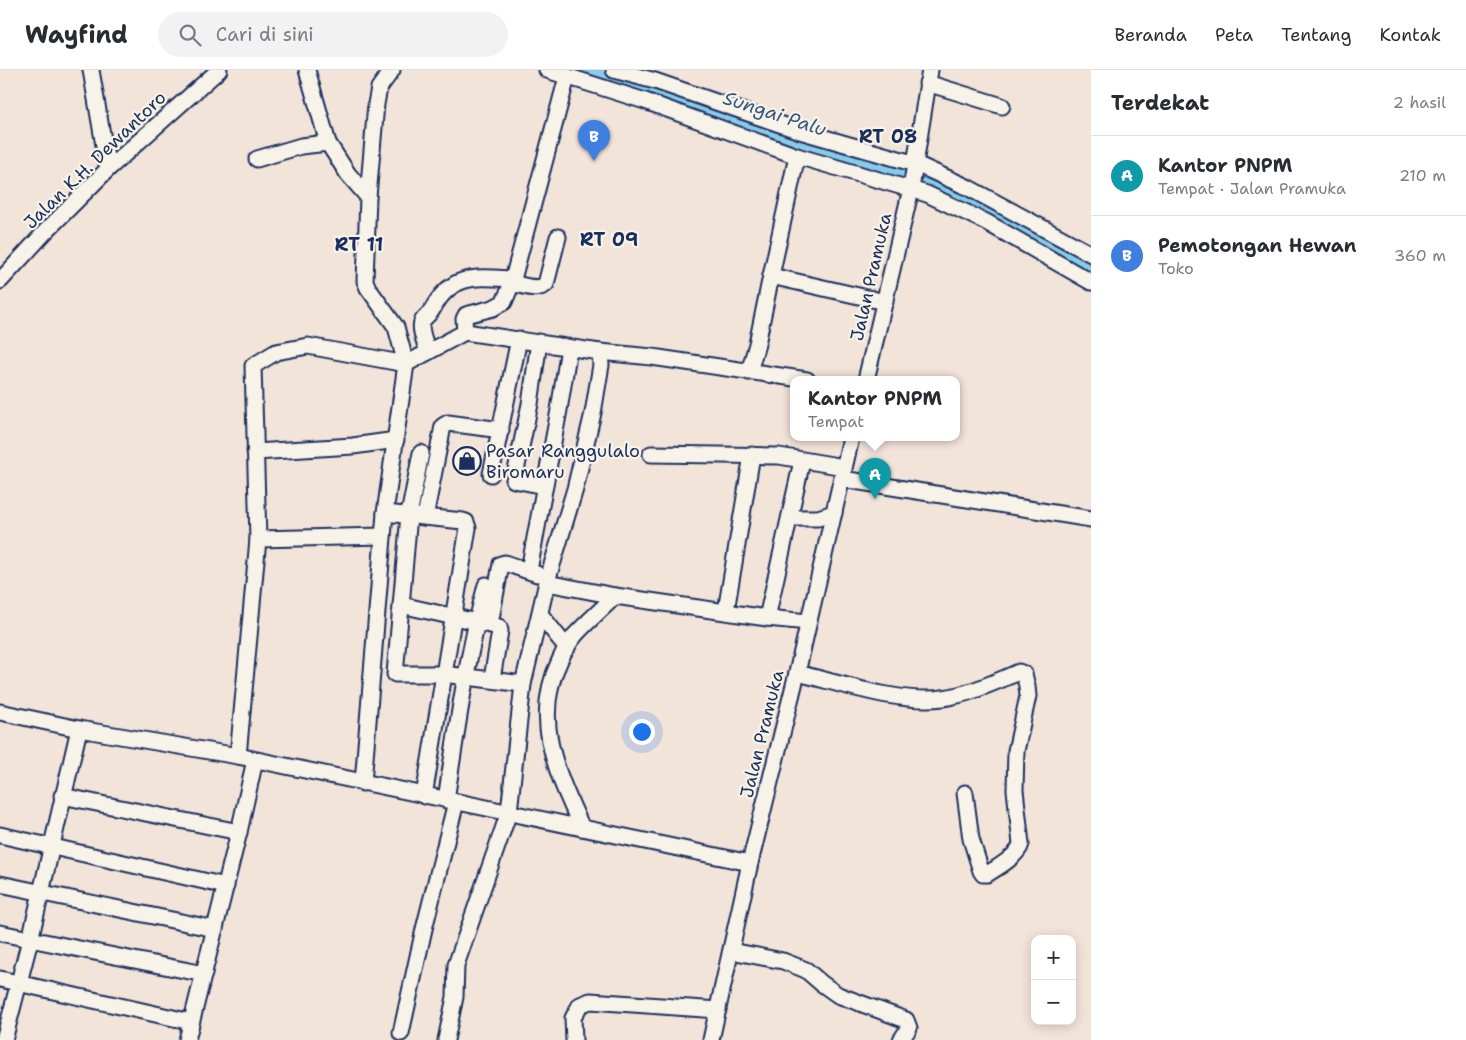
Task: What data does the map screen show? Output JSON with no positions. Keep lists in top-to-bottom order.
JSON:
{
  "streets": {
    "street": ["Jalan K.H. Dewantoro", "Jalan Pramuka"]
  },
  "districts": ["RT 08", "RT 09", "RT 11"],
  "water": ["Sungai Palu"],
  "places": {
    "shop": ["Pasar Ranggulalo Biromaru"]
  },
  "page": {
    "header": "Wayfind",
    "search": "Cari di sini",
    "nav": [
      "Beranda",
      "Peta",
      "Tentang",
      "Kontak"
    ],
    "heading": ["Terdekat", "2 hasil"],
    "pins": ["B", "A"],
    "list": [
      {
        "mark": "A",
        "name": "Kantor PNPM",
        "note": "Tempat · Jalan Pramuka",
        "value": "210 m"
      },
      {
        "mark": "B",
        "name": "Pemotongan Hewan",
        "note": "Toko",
        "value": "360 m"
      }
    ],
    "popup": ["Kantor PNPM", "Tempat"],
    "map_buttons": ["+", "−"]
  }
}
